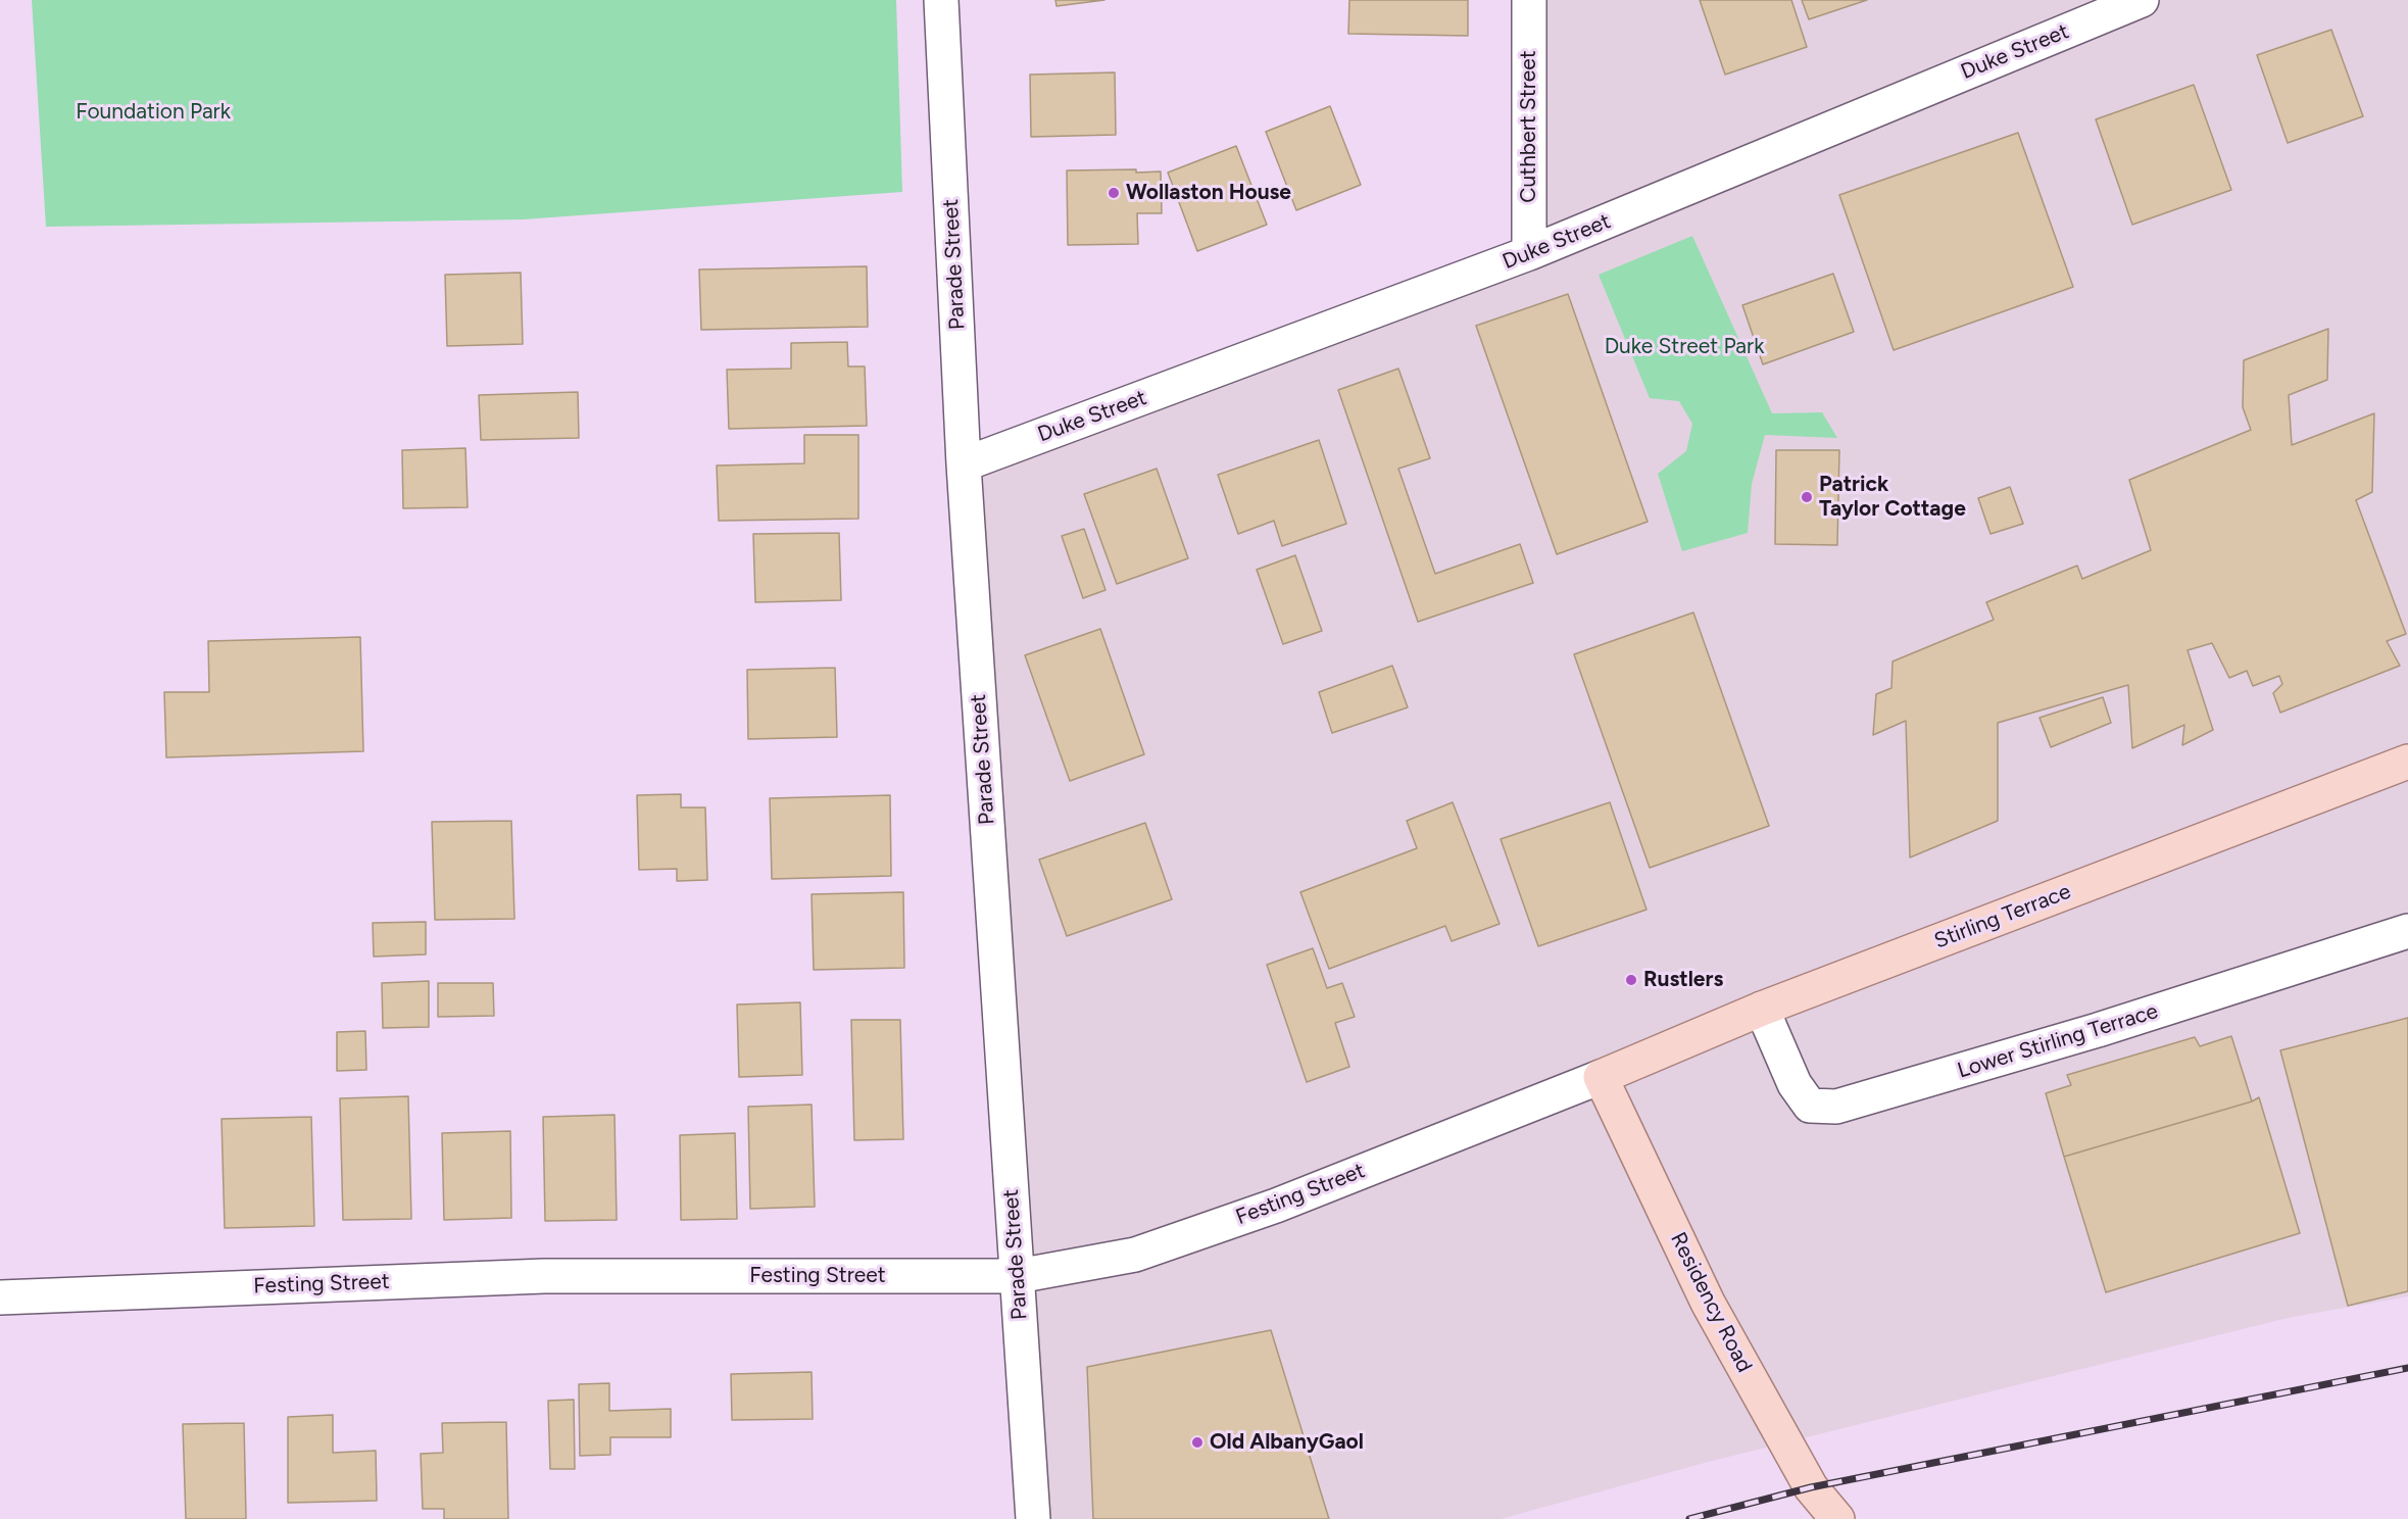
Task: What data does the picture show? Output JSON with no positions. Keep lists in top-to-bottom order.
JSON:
{
  "streets": {
    "main road": ["Stirling Terrace", "Residency Road"],
    "street": [
      "Duke Street",
      "Cuthbert Street",
      "Parade Street",
      "Lower Stirling Terrace",
      "Festing Street"
    ]
  },
  "crossings": [
    ["Duke Street", "Cuthbert Street"],
    ["Duke Street", "Parade Street"],
    ["Parade Street", "Festing Street"],
    ["Stirling Terrace", "Lower Stirling Terrace"],
    ["Stirling Terrace", "Festing Street"],
    ["Stirling Terrace", "Residency Road"],
    ["Festing Street", "Residency Road"]
  ],
  "parks": ["Foundation Park", "Duke Street Park"],
  "places": [
    "Wollaston House",
    "Patrick Taylor Cottage",
    "Rustlers",
    "Old AlbanyGaol"
  ]
}
